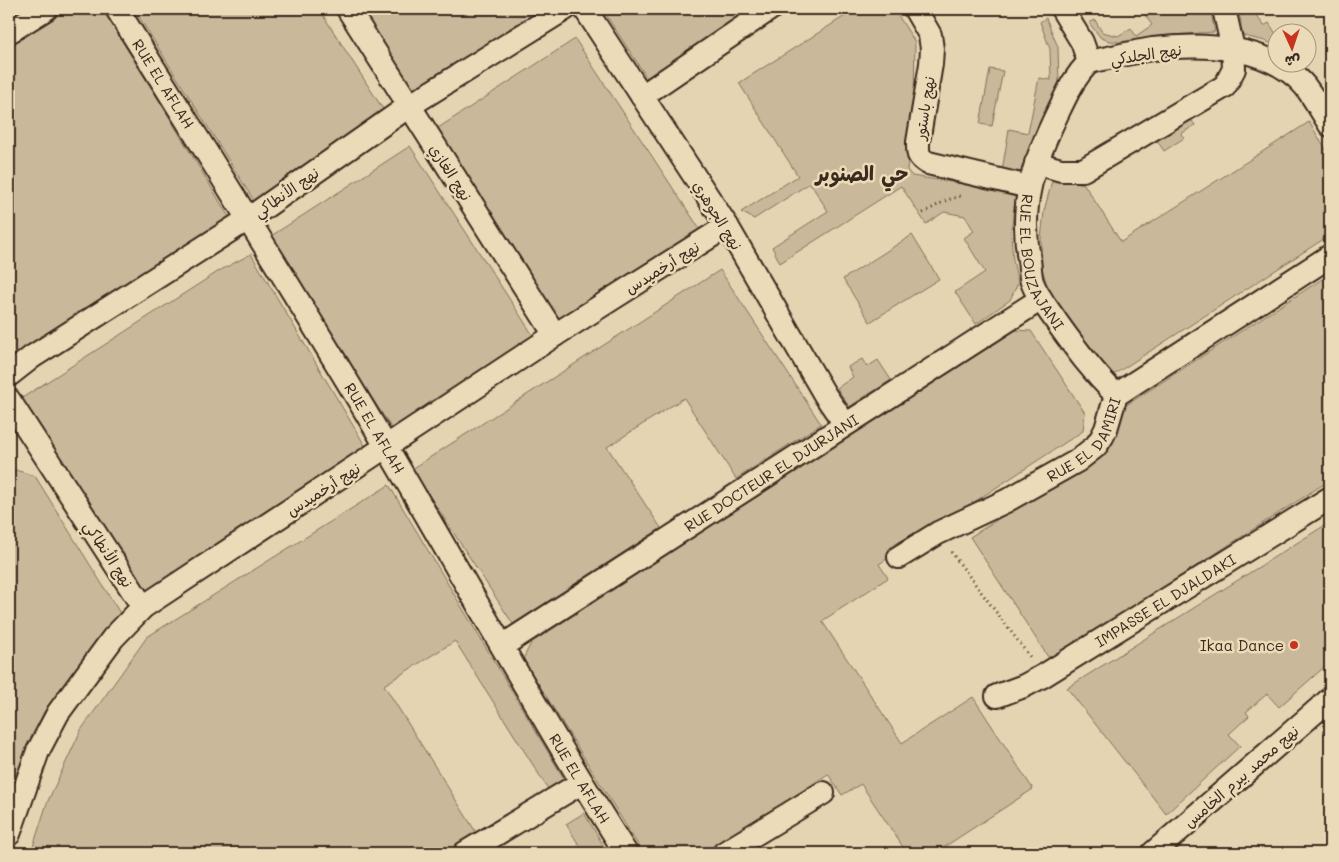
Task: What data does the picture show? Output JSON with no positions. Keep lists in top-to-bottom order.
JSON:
{
  "streets": {
    "street": [
      "نهج الجلدكي",
      "RUE EL AFLAH",
      "نهج باستور",
      "نهج الغازي",
      "نهج الأنطاكي",
      "نهج الجوهري",
      "RUE EL BOUZAJANI",
      "نهج أرخميدس",
      "RUE EL DAMIRI",
      "RUE DOCTEUR EL DJURJANI",
      "IMPASSE EL DJALDAKI",
      "نهج محمد بيرم الخامس"
    ]
  },
  "crossings": [
    ["نهج الجلدكي", "RUE EL BOUZAJANI"],
    ["RUE EL AFLAH", "نهج الأنطاكي"],
    ["RUE EL AFLAH", "نهج أرخميدس"],
    ["RUE EL AFLAH", "RUE DOCTEUR EL DJURJANI"],
    ["نهج باستور", "RUE EL BOUZAJANI"],
    ["نهج الغازي", "نهج الأنطاكي"],
    ["نهج الغازي", "نهج أرخميدس"],
    ["نهج الأنطاكي", "نهج أرخميدس"],
    ["نهج الجوهري", "نهج أرخميدس"],
    ["نهج الجوهري", "RUE DOCTEUR EL DJURJANI"],
    ["RUE EL BOUZAJANI", "RUE EL DAMIRI"],
    ["RUE EL BOUZAJANI", "RUE DOCTEUR EL DJURJANI"]
  ],
  "districts": ["حي الصنوبر"],
  "places": ["Ikaa Dance"],
  "north": "bottom"
}
